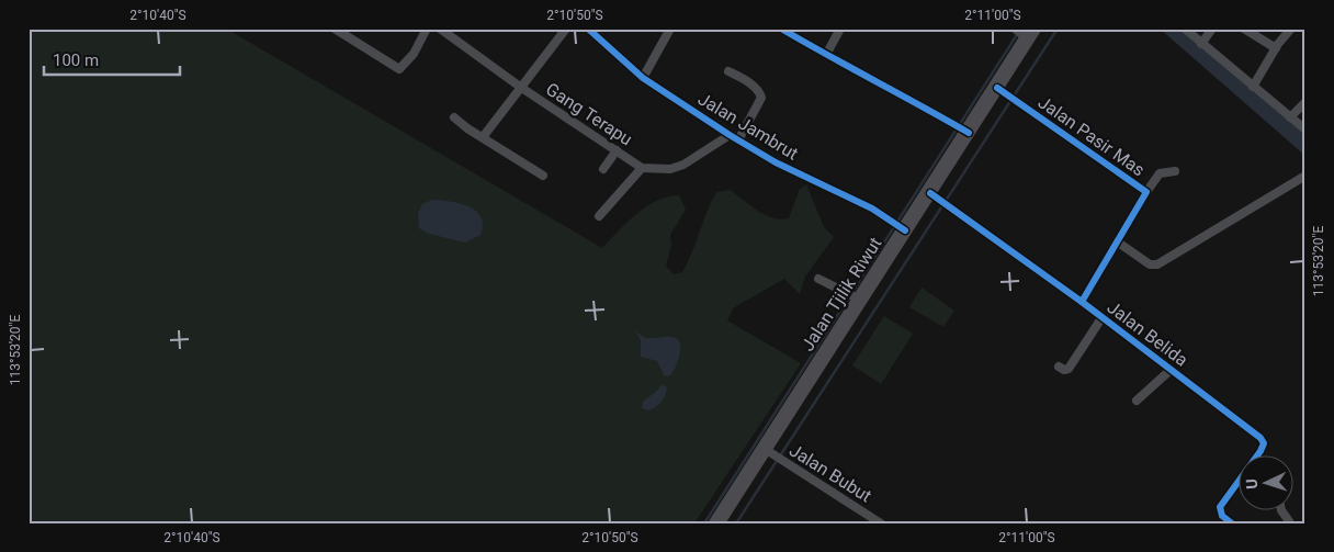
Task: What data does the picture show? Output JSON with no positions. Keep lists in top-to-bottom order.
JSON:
{
  "streets": {
    "highway": ["Jalan Tjilik Riwut"],
    "street": [
      "Gang Terapu",
      "Jalan Jambrut",
      "Jalan Pasir Mas",
      "Jalan Belida",
      "Jalan Bubut"
    ]
  },
  "crossings": [
    ["Gang Terapu", "Jalan Jambrut"],
    ["Jalan Jambrut", "Jalan Tjilik Riwut"],
    ["Jalan Pasir Mas", "Jalan Tjilik Riwut"],
    ["Jalan Pasir Mas", "Jalan Belida"],
    ["Jalan Tjilik Riwut", "Jalan Belida"],
    ["Jalan Tjilik Riwut", "Jalan Bubut"]
  ],
  "scale_bar": "100 m",
  "north": "left",
  "coordinates": [
    "2°10'40\"S",
    "2°10'50\"S",
    "2°11'00\"S",
    "113°53'20\"E"
  ]
}
